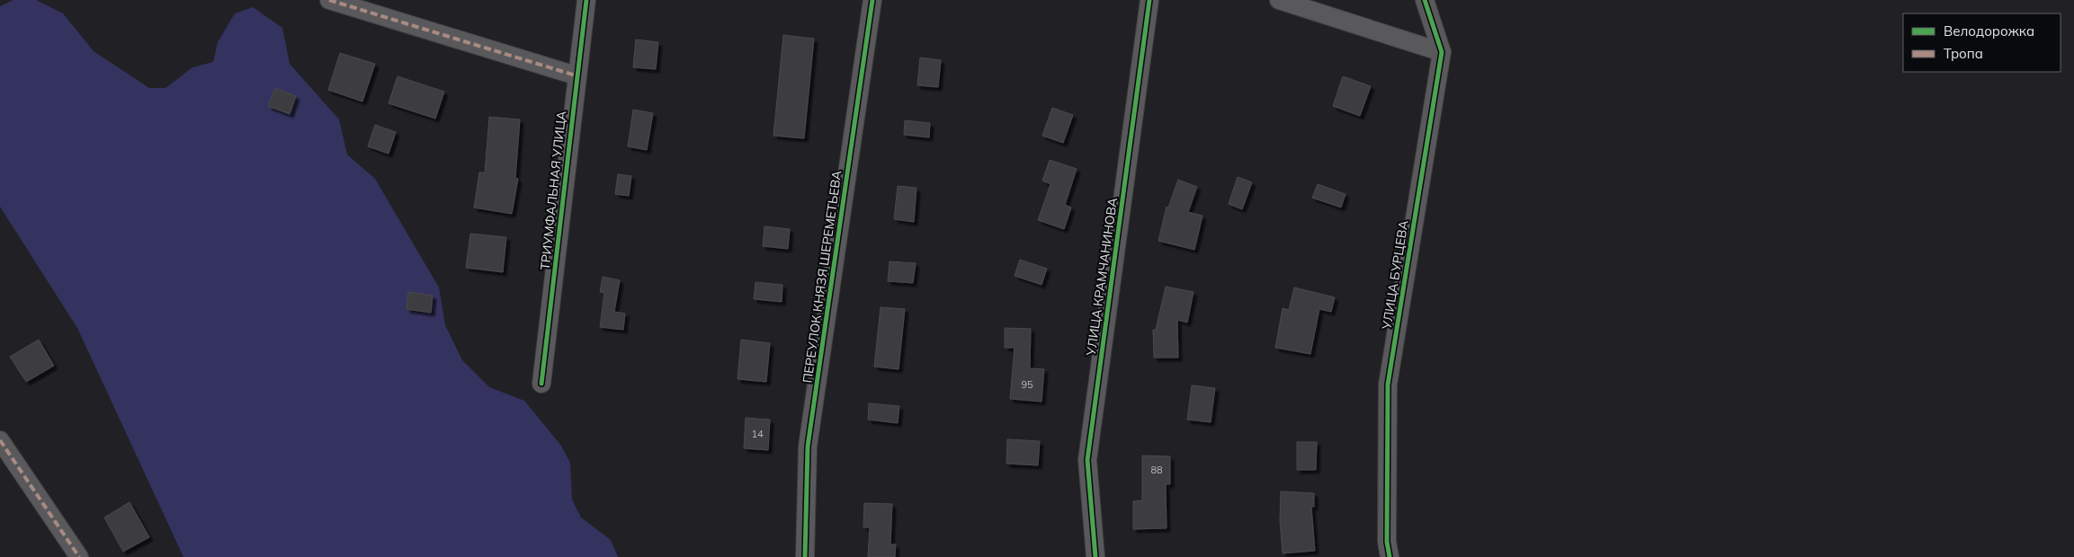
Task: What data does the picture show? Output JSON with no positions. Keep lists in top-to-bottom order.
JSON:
{
  "streets": {
    "street": [
      "ТРИУМФАЛЬНАЯ УЛИЦА",
      "УЛИЦА БУРЦЕВА",
      "ПЕРЕУЛОК КНЯЗЯ ШЕРЕМЕТЬЕВА",
      "УЛИЦА КРАМЧАНИНОВА"
    ]
  },
  "house_numbers": ["95", "14", "88"],
  "legend": ["Велодорожка", "Тропа"]
}
